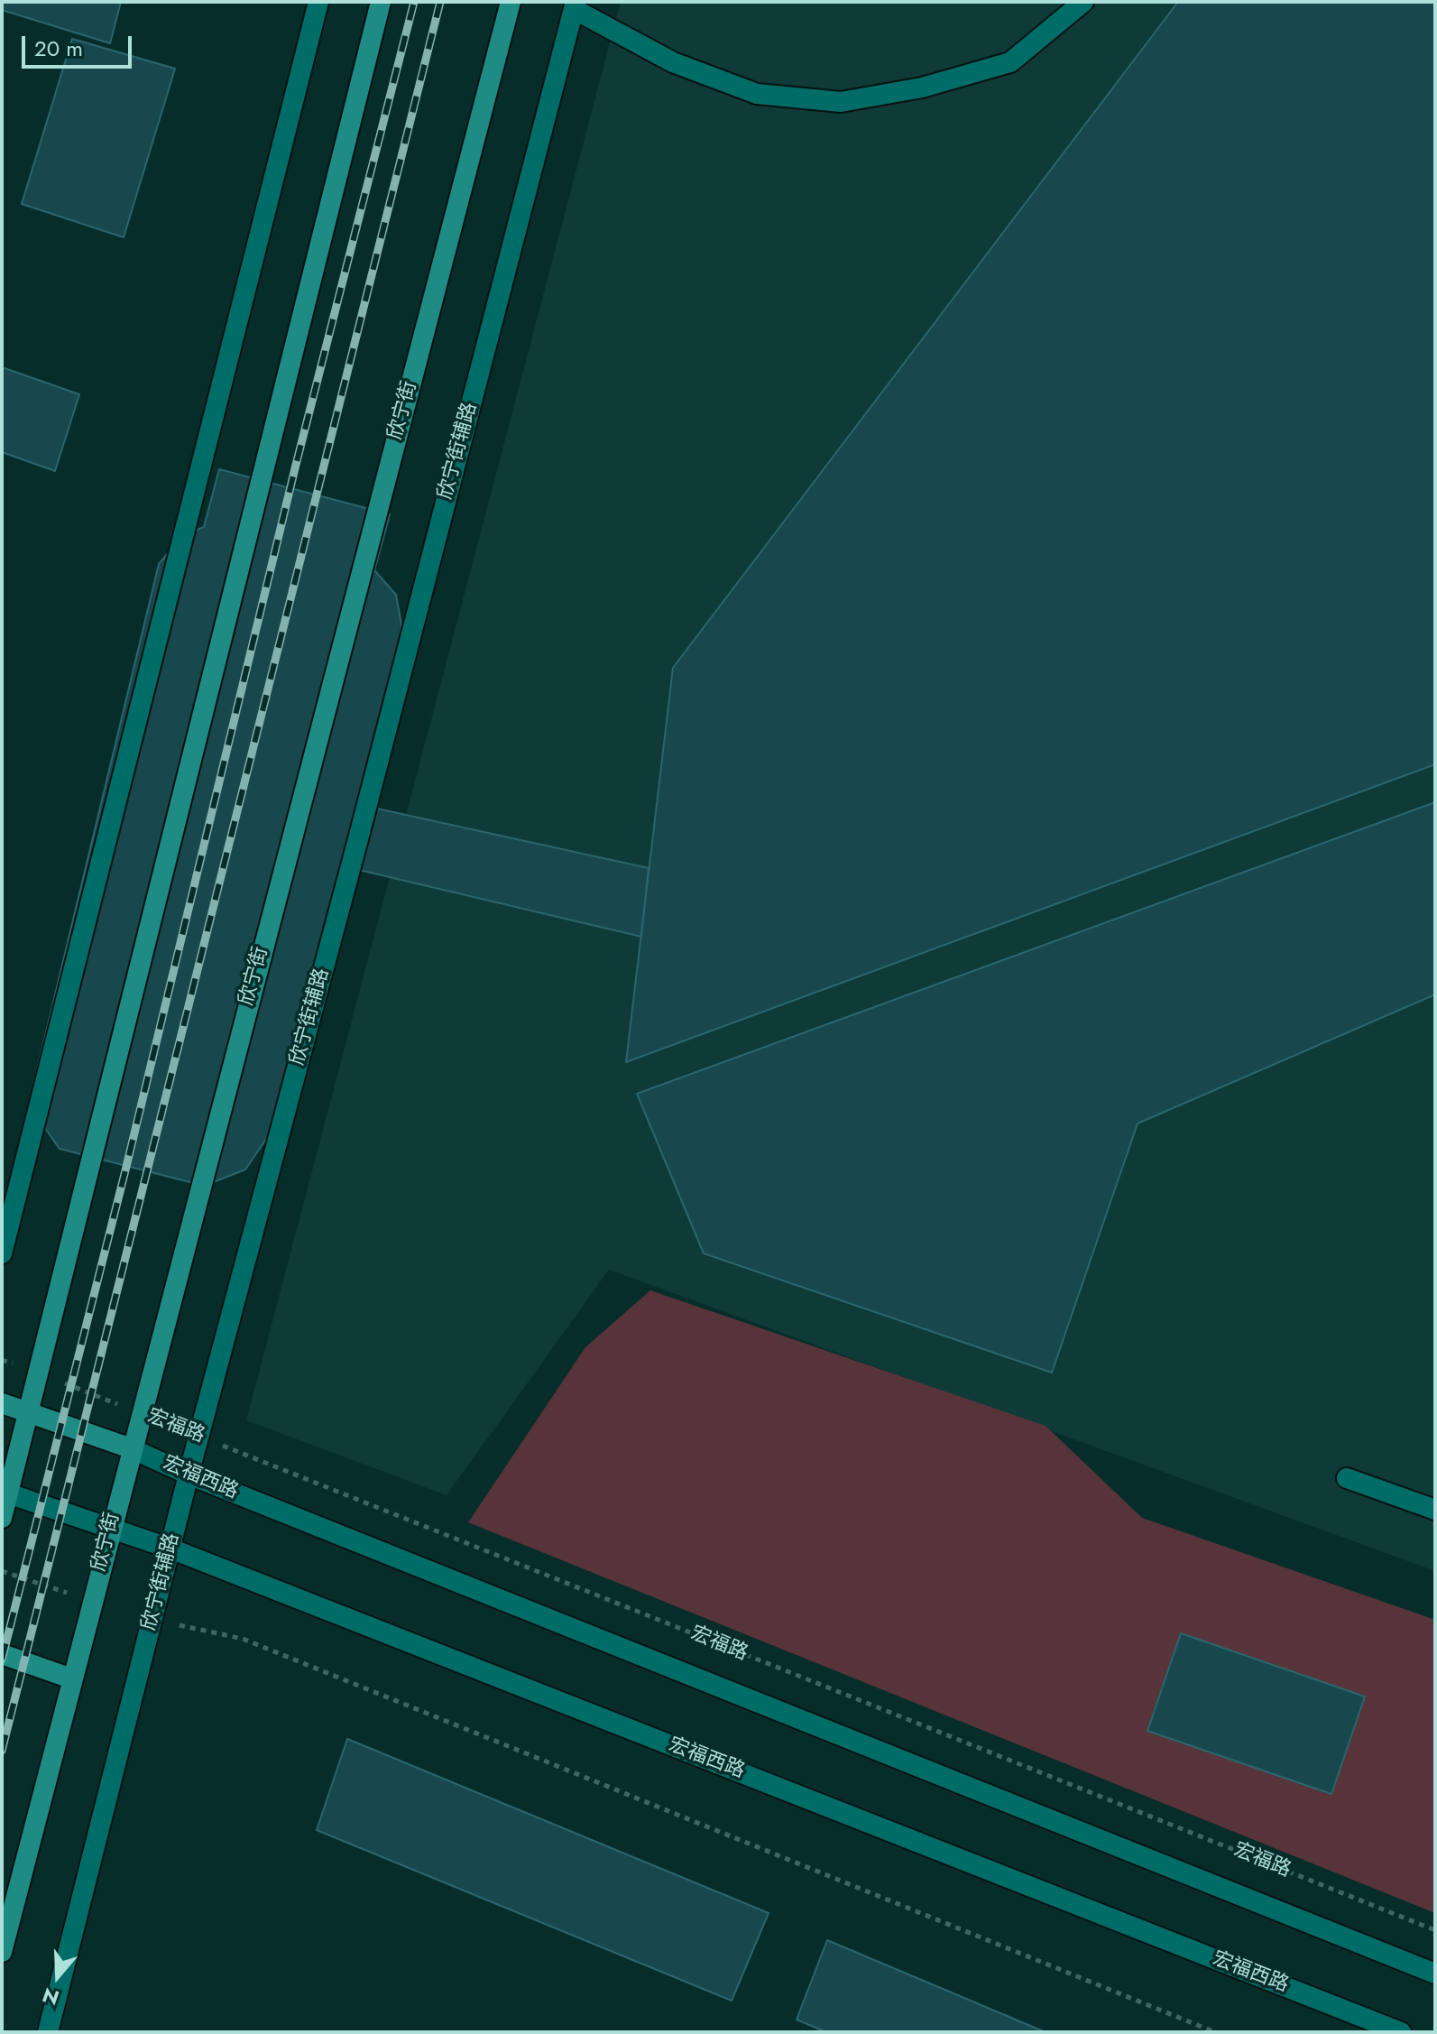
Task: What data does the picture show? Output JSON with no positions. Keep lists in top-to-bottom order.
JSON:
{
  "streets": {
    "main road": ["欣宁街", "宏福路"],
    "street": ["欣宁街辅路", "宏福西路"]
  },
  "crossings": [
    ["欣宁街", "宏福路"],
    ["欣宁街", "宏福西路"],
    ["欣宁街辅路", "宏福路"],
    ["欣宁街辅路", "宏福西路"],
    ["宏福路", "宏福西路"]
  ],
  "scale_bar": "20 m",
  "north": "bottom"
}
